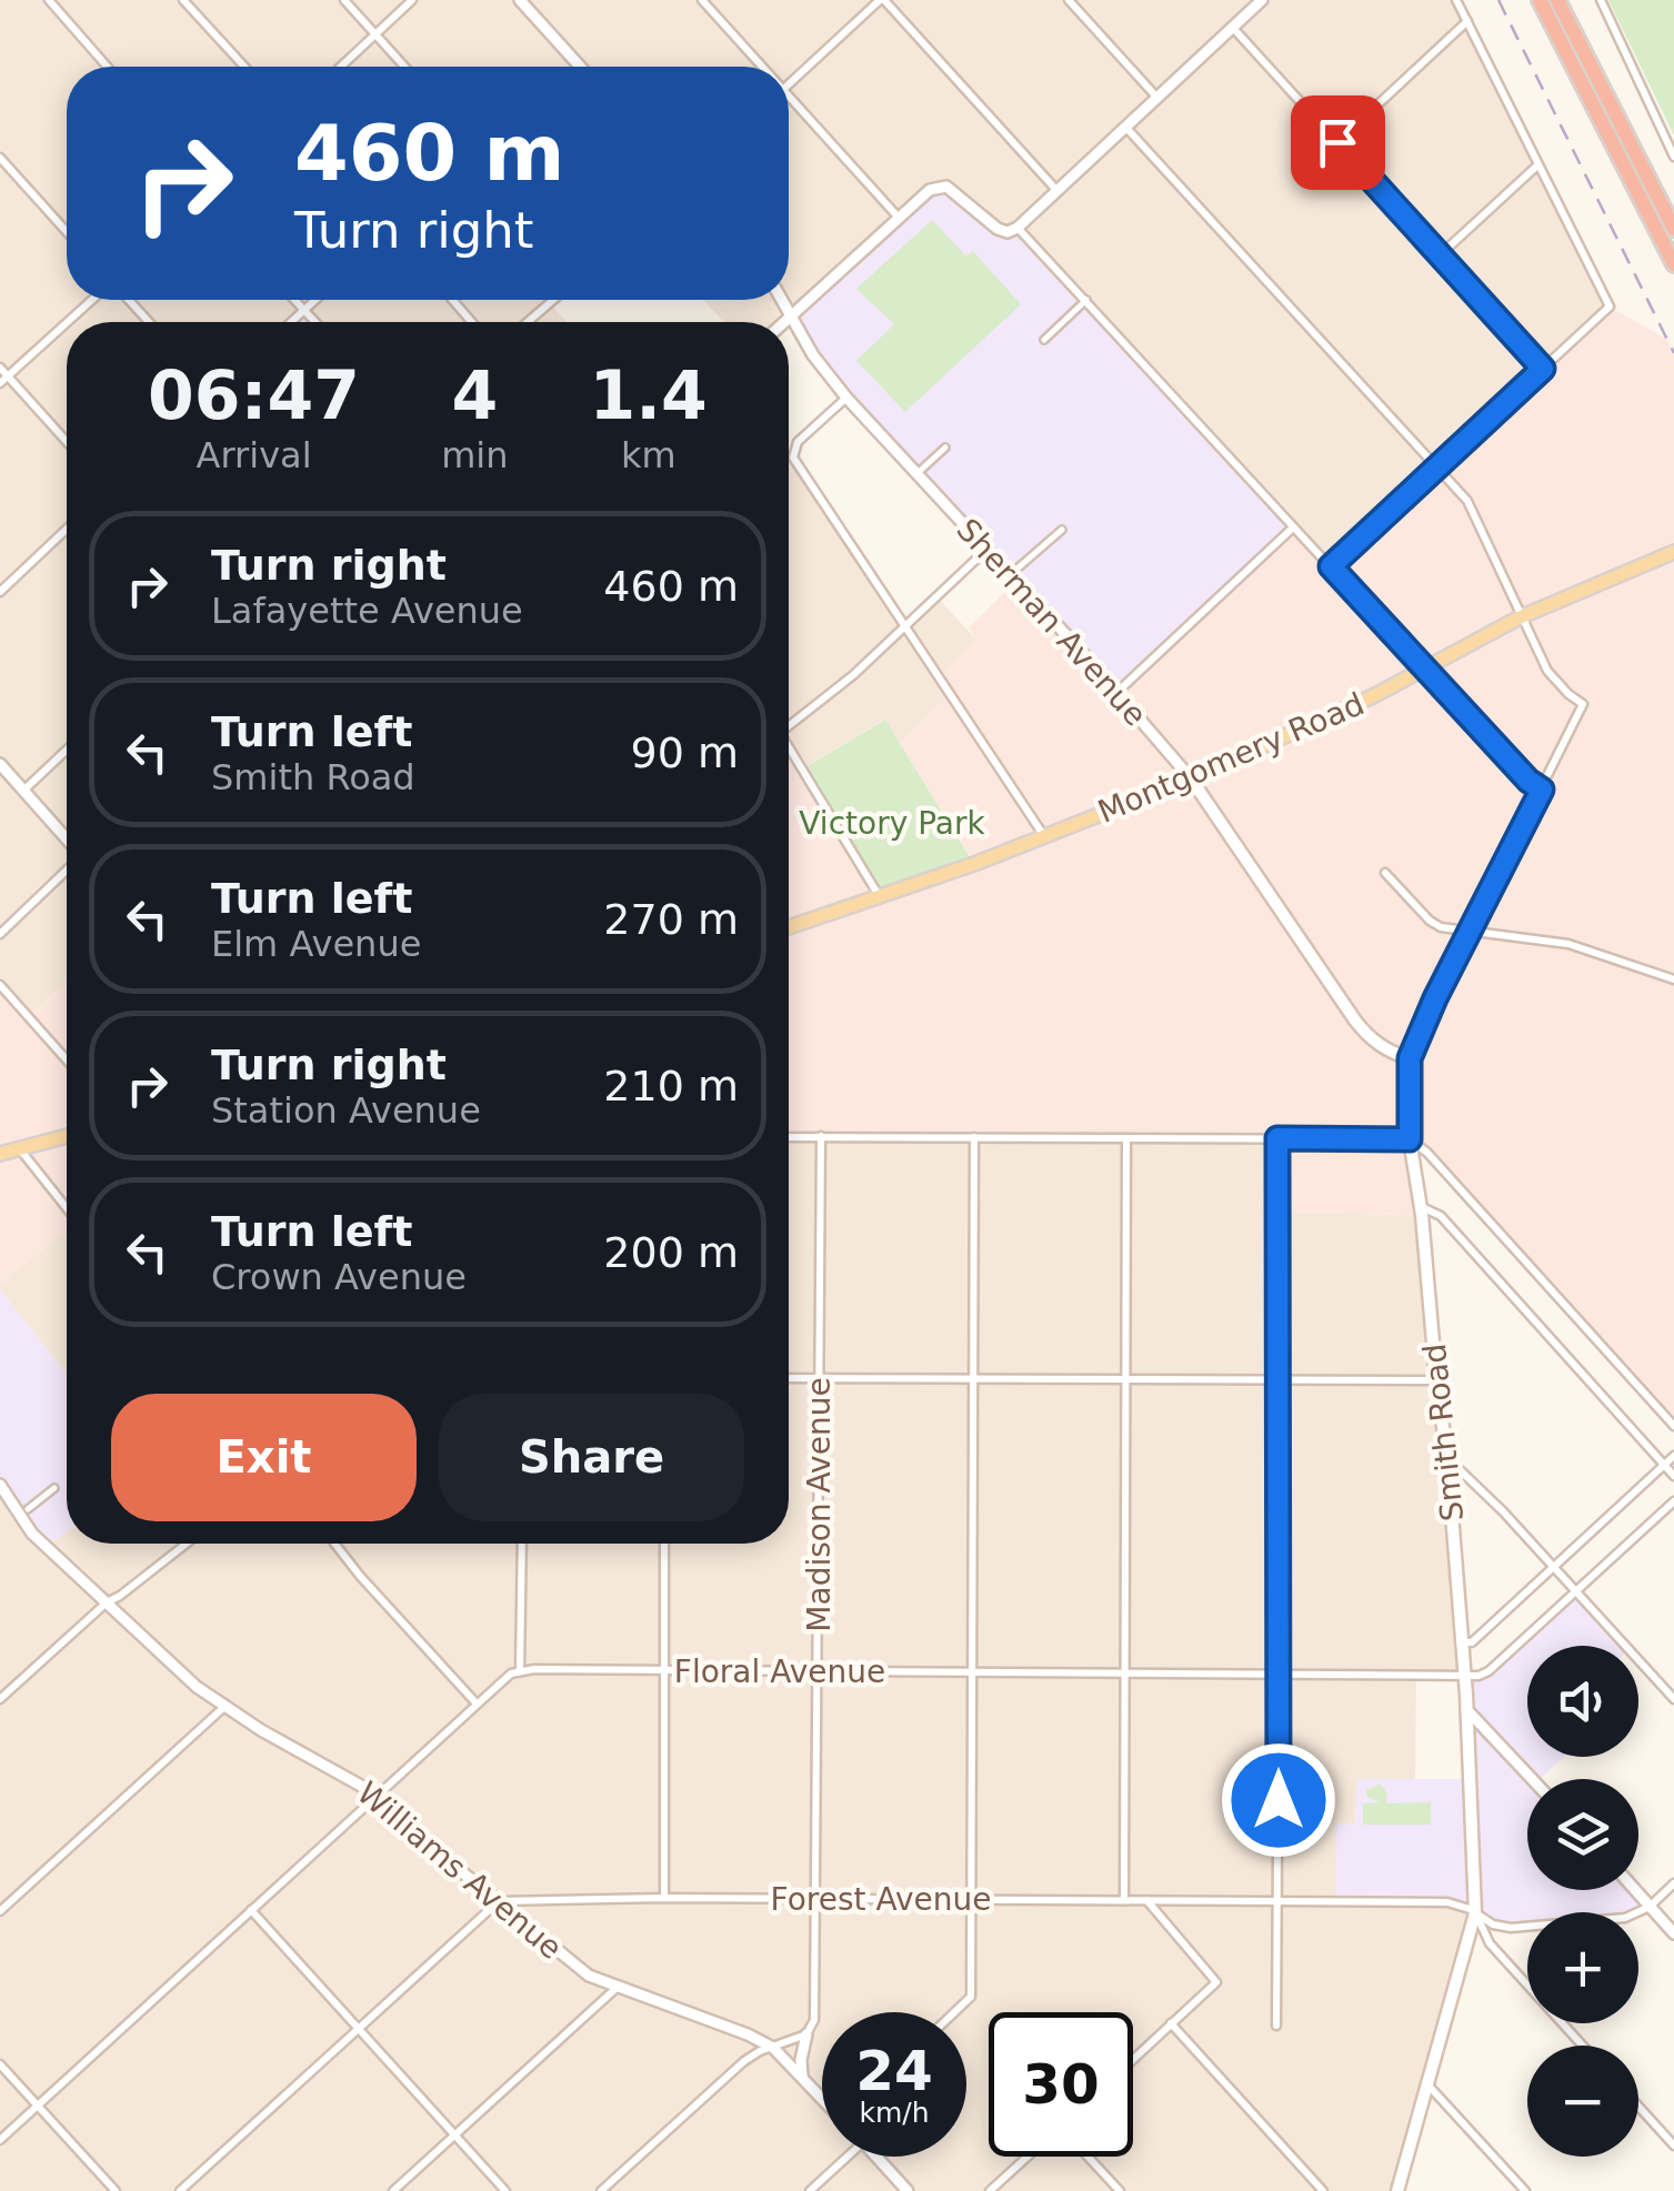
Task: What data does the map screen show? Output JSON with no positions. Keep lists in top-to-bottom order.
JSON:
{
  "streets": {
    "main road": ["Sherman Avenue", "Montgomery Road", "Smith Road"],
    "street": [
      "Madison Avenue",
      "Floral Avenue",
      "Williams Avenue",
      "Forest Avenue"
    ]
  },
  "crossings": [
    ["Sherman Avenue", "Montgomery Road"],
    ["Sherman Avenue", "Smith Road"],
    ["Montgomery Road", "Smith Road"],
    ["Smith Road", "Floral Avenue"],
    ["Smith Road", "Forest Avenue"],
    ["Madison Avenue", "Floral Avenue"],
    ["Madison Avenue", "Forest Avenue"],
    ["Williams Avenue", "Forest Avenue"]
  ],
  "parks": ["Victory Park"],
  "page": {
    "turn": ["460 m", "Turn right"],
    "eta": [
      "06:47",
      "Arrival",
      "4",
      "min",
      "1.4",
      "km"
    ],
    "list": [
      {
        "name": "Turn right",
        "note": "Lafayette Avenue",
        "value": "460 m"
      },
      {
        "name": "Turn left",
        "note": "Smith Road",
        "value": "90 m"
      },
      {
        "name": "Turn left",
        "note": "Elm Avenue",
        "value": "270 m"
      },
      {
        "name": "Turn right",
        "note": "Station Avenue",
        "value": "210 m"
      },
      {
        "name": "Turn left",
        "note": "Crown Avenue",
        "value": "200 m"
      }
    ],
    "buttons": ["Exit", "Share"],
    "map_buttons": ["+", "−"],
    "speed": "24 km/h",
    "limit": "30"
  }
}
